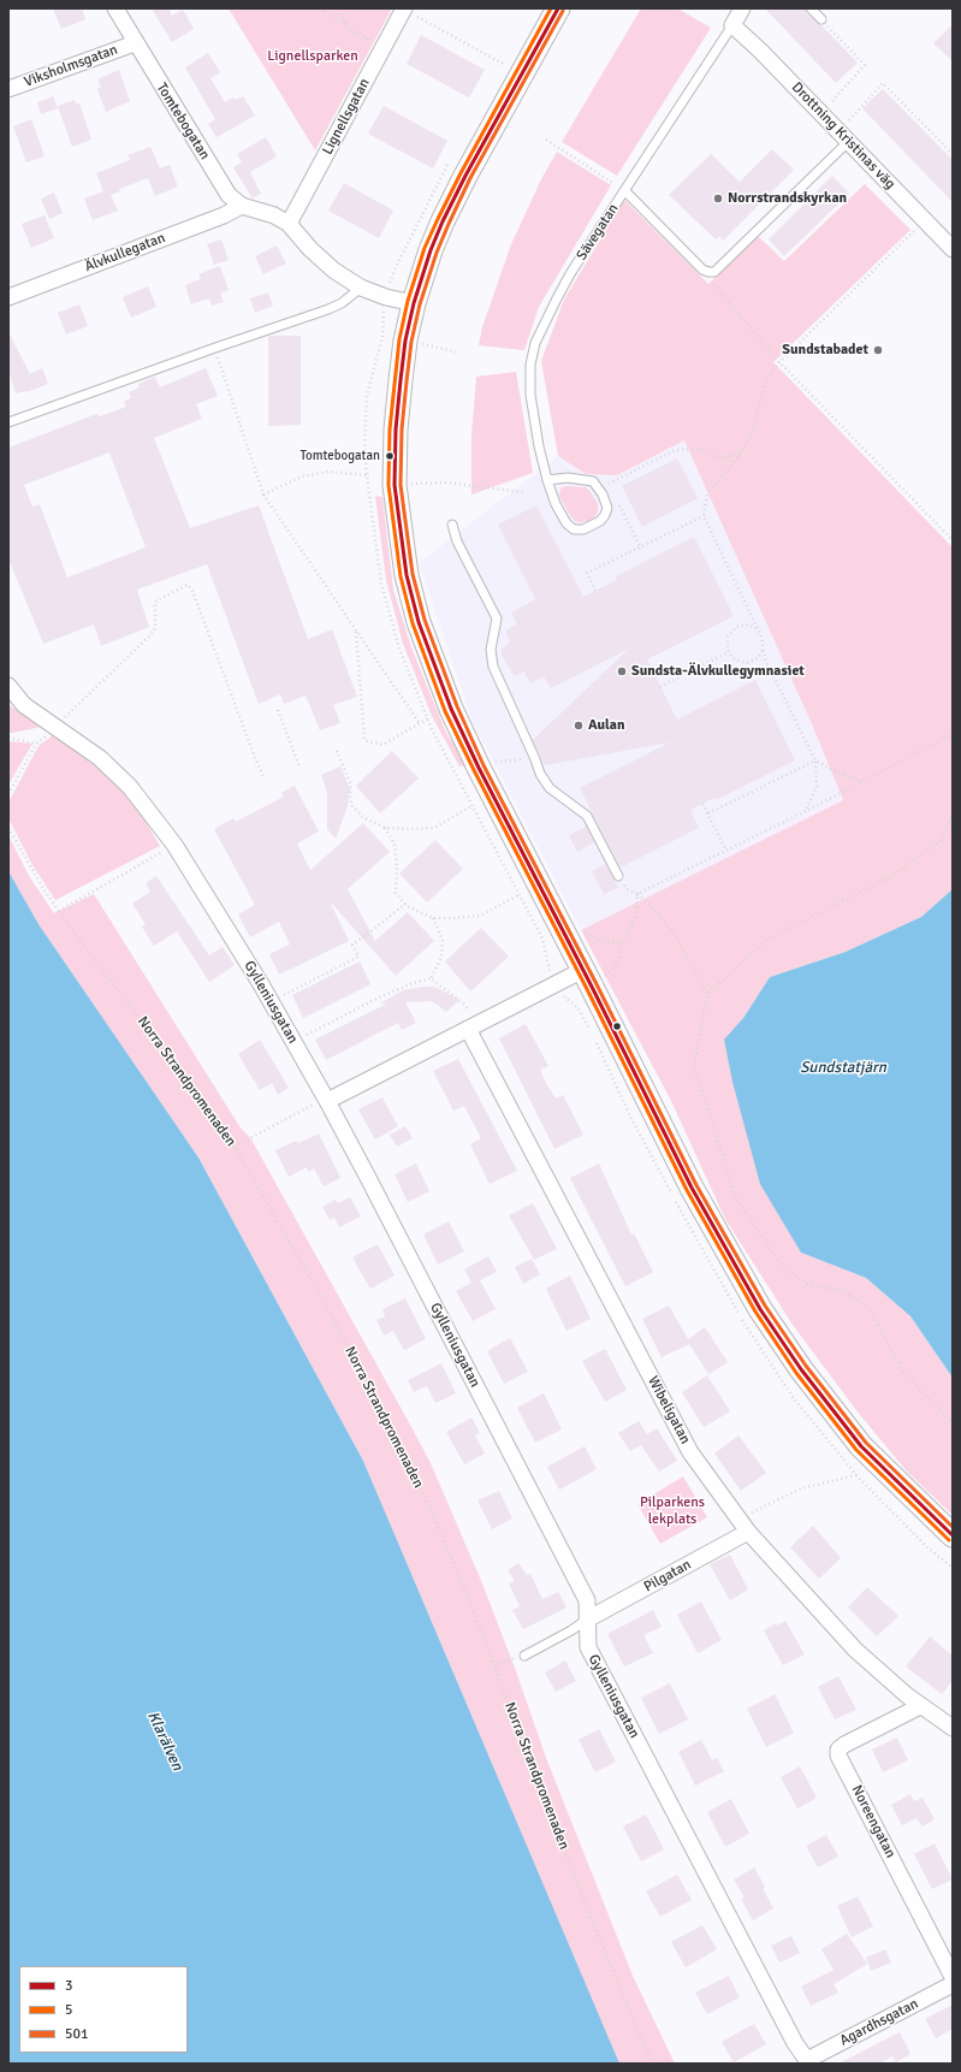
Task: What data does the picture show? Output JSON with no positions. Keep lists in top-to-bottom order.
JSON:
{
  "streets": {
    "street": [
      "Viksholmsgatan",
      "Lignellsgatan",
      "Tomtebogatan",
      "Drottning Kristinas väg",
      "Sävegatan",
      "Älvkullegatan",
      "Gylleniusgatan",
      "Wibeligatan",
      "Pilgatan",
      "Noreengatan",
      "Agardhsgatan"
    ],
    "path": ["Norra Strandpromenaden"]
  },
  "crossings": [
    ["Viksholmsgatan", "Tomtebogatan"],
    ["Lignellsgatan", "Tomtebogatan"],
    ["Tomtebogatan", "Älvkullegatan"],
    ["Drottning Kristinas väg", "Sävegatan"],
    ["Gylleniusgatan", "Pilgatan"],
    ["Gylleniusgatan", "Agardhsgatan"],
    ["Wibeligatan", "Pilgatan"],
    ["Wibeligatan", "Noreengatan"]
  ],
  "water": ["Sundstatjärn", "Klarälven"],
  "parks": ["Lignellsparken", "Pilparkens lekplats"],
  "places": [
    "Norrstrandskyrkan",
    "Sundstabadet",
    "Tomtebogatan",
    "Sundsta-Älvkullegymnasiet",
    "Aulan"
  ],
  "lines": ["transit line 3", "transit line 5", "transit line 501"],
  "legend": ["3", "5", "501"]
}
